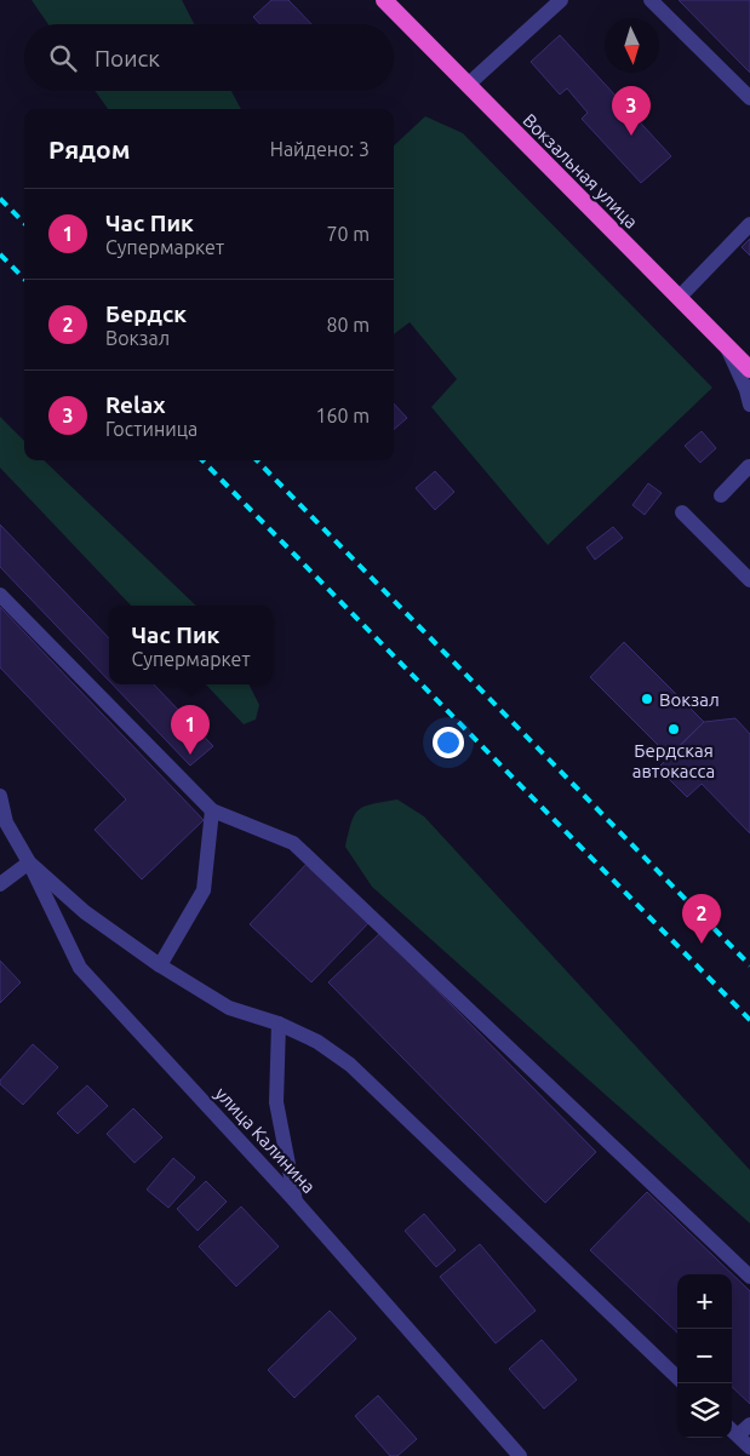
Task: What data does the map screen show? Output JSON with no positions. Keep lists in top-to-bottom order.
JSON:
{
  "streets": {
    "highway": ["Вокзальная улица"],
    "street": ["улица Калинина"]
  },
  "places": ["Вокзал", "Бердская автокасса"],
  "north": "bottom",
  "page": {
    "search": "Поиск",
    "pins": ["3", "1", "2"],
    "heading": ["Рядом", "Найдено: 3"],
    "list": [
      {
        "mark": "1",
        "name": "Час Пик",
        "note": "Супермаркет",
        "value": "70 m"
      },
      {
        "mark": "2",
        "name": "Бердск",
        "note": "Вокзал",
        "value": "80 m"
      },
      {
        "mark": "3",
        "name": "Relax",
        "note": "Гостиница",
        "value": "160 m"
      }
    ],
    "popup": ["Час Пик", "Супермаркет"],
    "map_buttons": ["+", "−"]
  }
}
